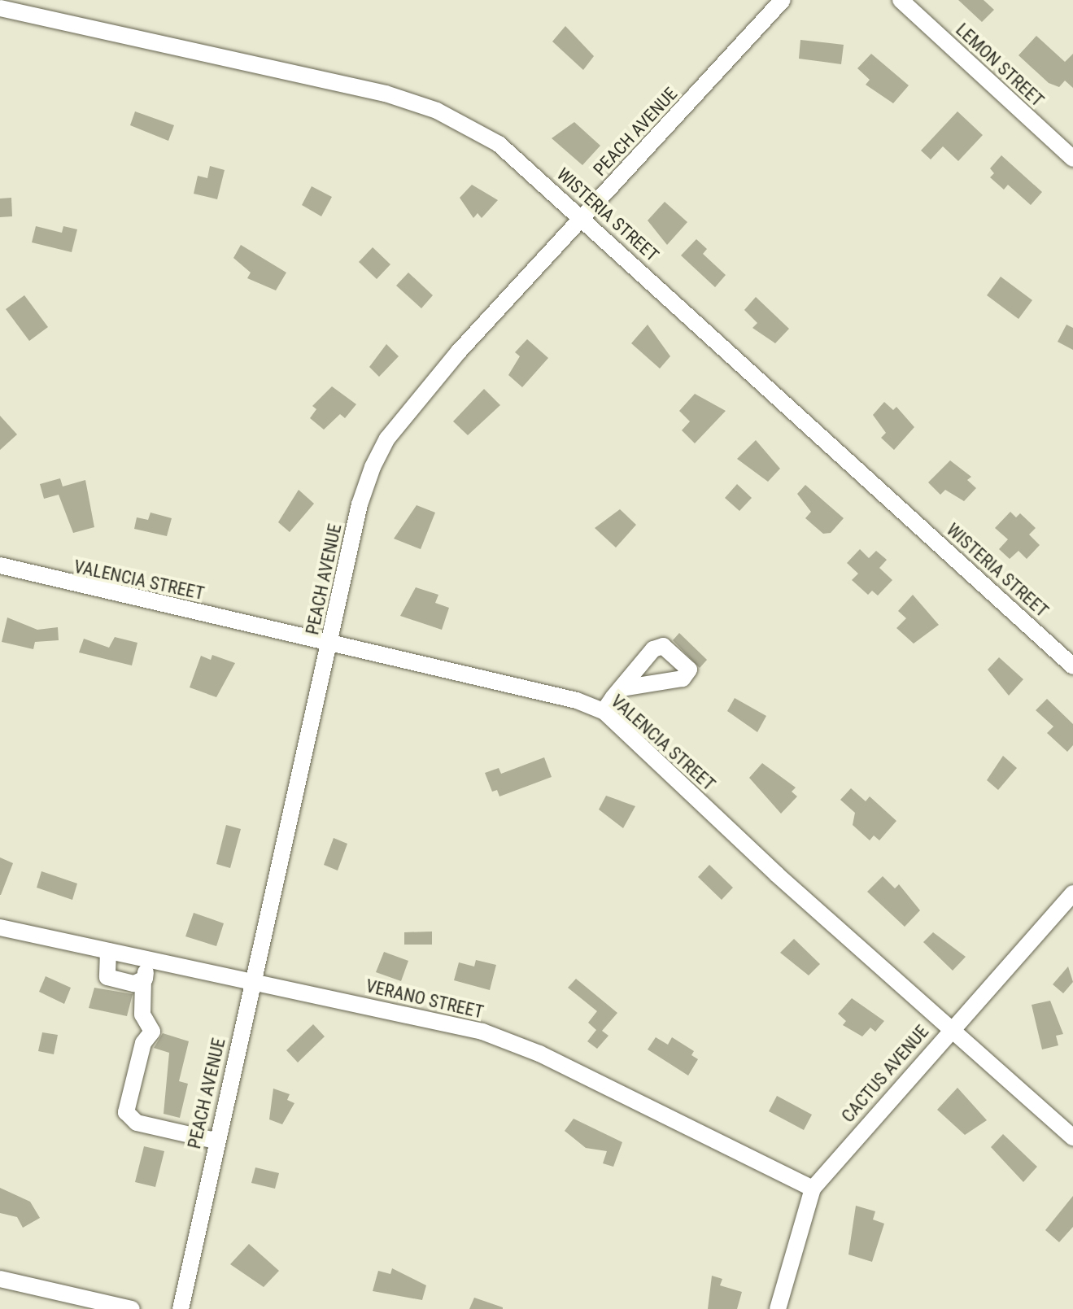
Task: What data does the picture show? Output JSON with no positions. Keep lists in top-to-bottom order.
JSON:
{
  "streets": {
    "street": [
      "LEMON STREET",
      "PEACH AVENUE",
      "WISTERIA STREET",
      "VALENCIA STREET",
      "VERANO STREET",
      "CACTUS AVENUE"
    ]
  },
  "crossings": [
    ["PEACH AVENUE", "WISTERIA STREET"],
    ["PEACH AVENUE", "VALENCIA STREET"],
    ["PEACH AVENUE", "VERANO STREET"],
    ["VALENCIA STREET", "CACTUS AVENUE"],
    ["VERANO STREET", "CACTUS AVENUE"]
  ]
}
